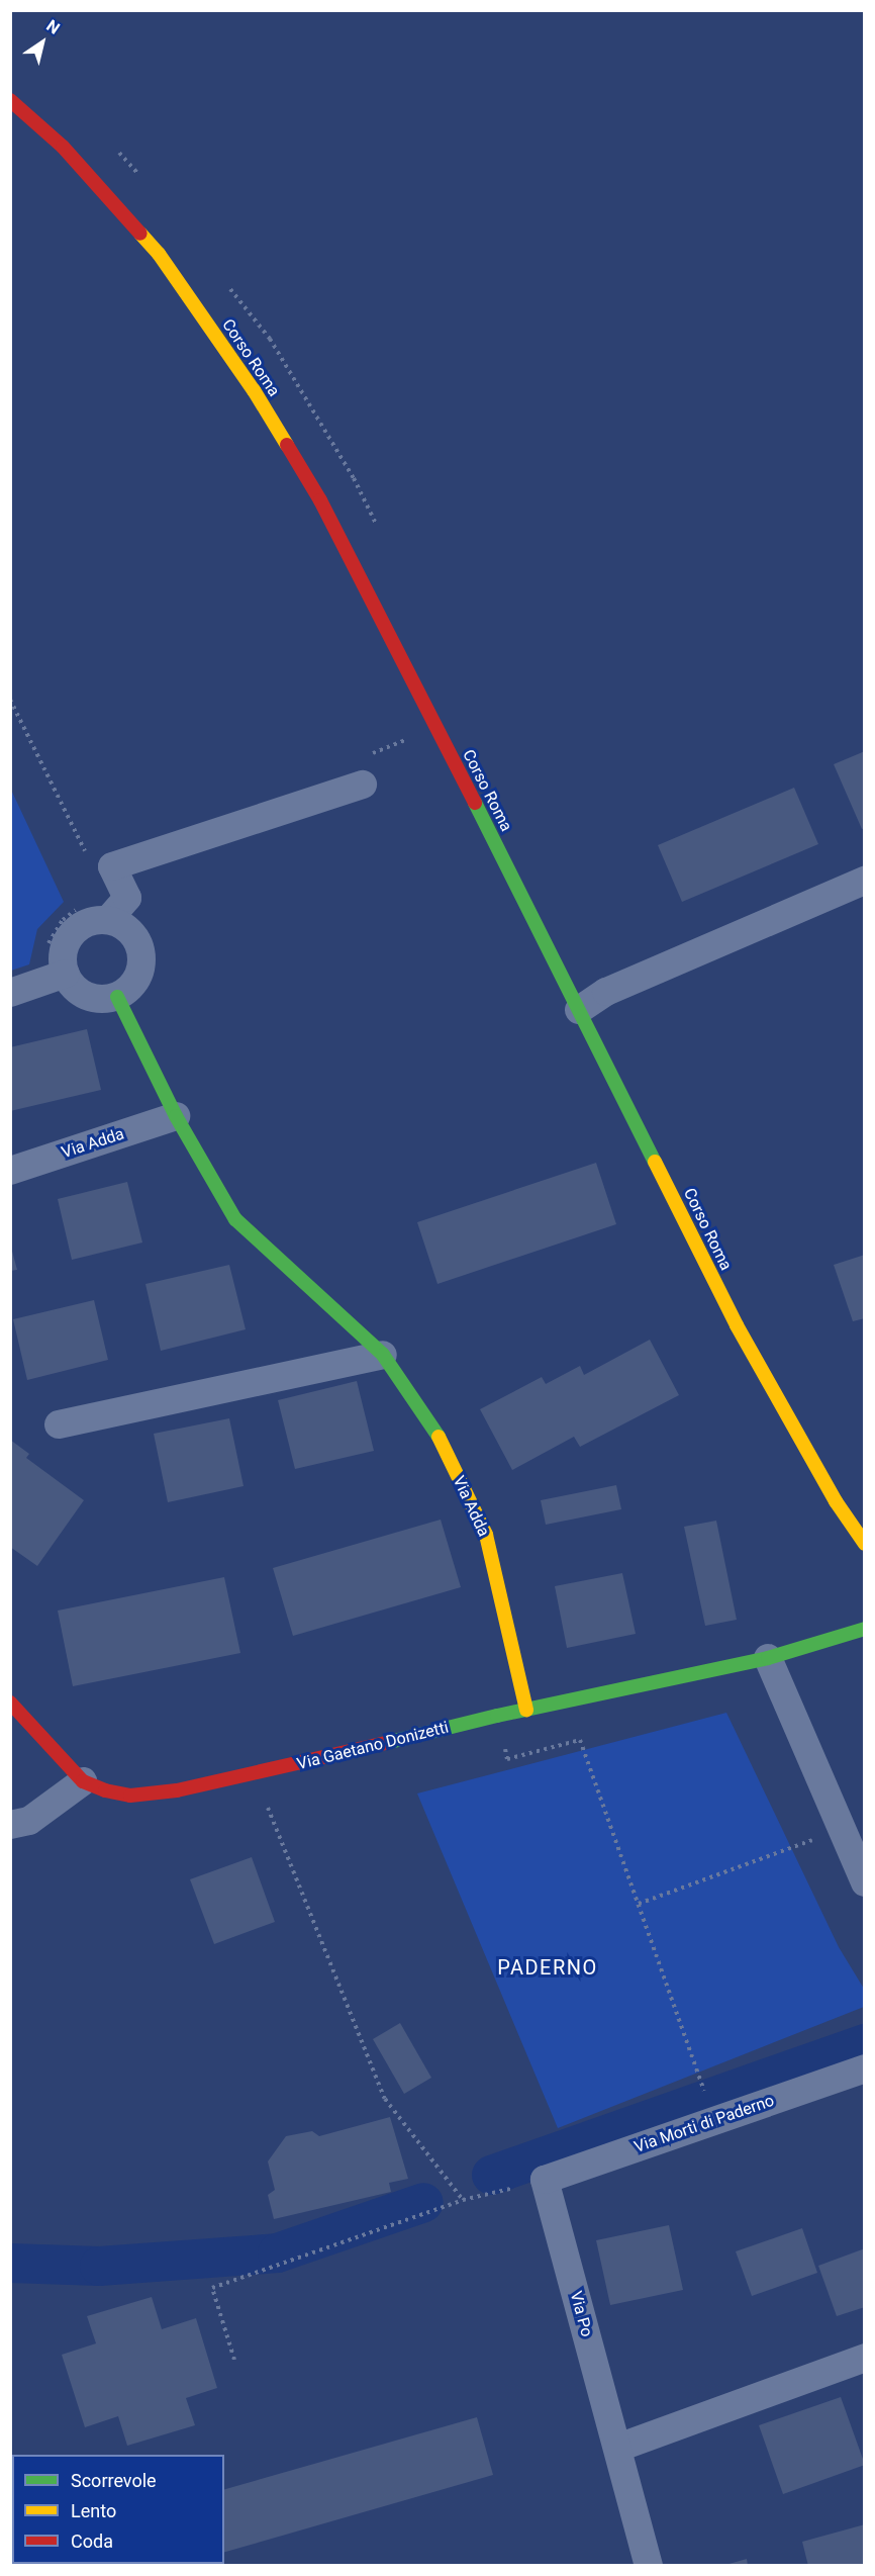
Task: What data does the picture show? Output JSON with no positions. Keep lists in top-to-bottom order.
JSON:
{
  "streets": {
    "street": [
      "Corso Roma",
      "Via Adda",
      "Via Gaetano Donizetti",
      "Via Morti di Paderno",
      "Via Po"
    ]
  },
  "crossings": [
    ["Via Adda", "Via Gaetano Donizetti"],
    ["Via Morti di Paderno", "Via Po"]
  ],
  "districts": ["PADERNO"],
  "legend": ["Scorrevole", "Lento", "Coda"],
  "north": "top right"
}
